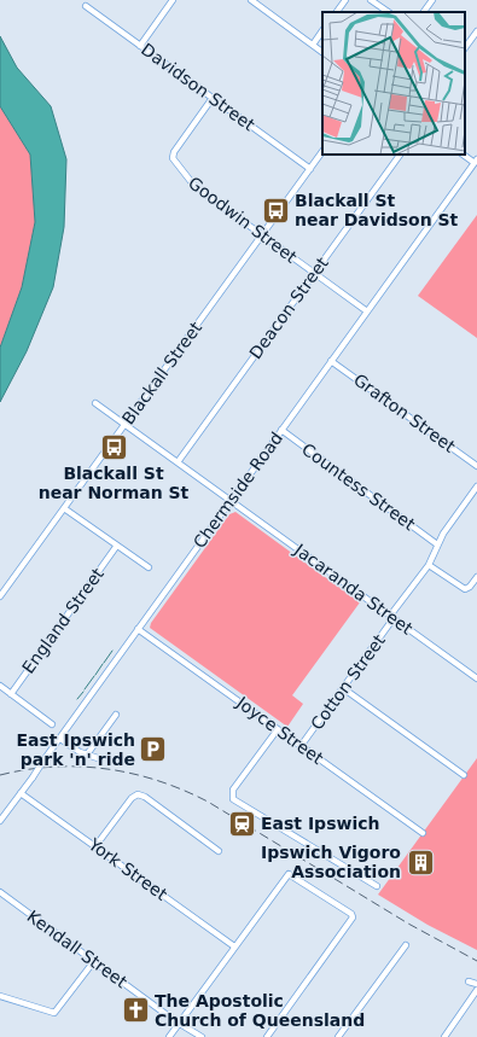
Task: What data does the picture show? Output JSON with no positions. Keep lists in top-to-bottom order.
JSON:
{
  "streets": {
    "street": [
      "Davidson Street",
      "Goodwin Street",
      "Deacon Street",
      "Blackall Street",
      "Grafton Street",
      "Countess Street",
      "Chermside Road",
      "Jacaranda Street",
      "England Street",
      "Cotton Street",
      "Joyce Street",
      "York Street",
      "Kendall Street"
    ]
  },
  "crossings": [
    ["Davidson Street", "Goodwin Street"],
    ["Davidson Street", "Blackall Street"],
    ["Goodwin Street", "Deacon Street"],
    ["Goodwin Street", "Blackall Street"],
    ["Goodwin Street", "Chermside Road"],
    ["Deacon Street", "Jacaranda Street"],
    ["Blackall Street", "Jacaranda Street"],
    ["Grafton Street", "Chermside Road"],
    ["Countess Street", "Chermside Road"],
    ["Countess Street", "Cotton Street"],
    ["Chermside Road", "Jacaranda Street"],
    ["Chermside Road", "Joyce Street"],
    ["Chermside Road", "York Street"],
    ["Jacaranda Street", "Cotton Street"],
    ["Cotton Street", "Joyce Street"]
  ],
  "places": {
    "bus stop": ["Blackall St near Davidson St", "Blackall St near Norman St"],
    "parking": ["East Ipswich park 'n' ride"],
    "station": ["East Ipswich"],
    "building": ["Ipswich Vigoro Association"],
    "church": ["The Apostolic Church of Queensland"]
  }
}
